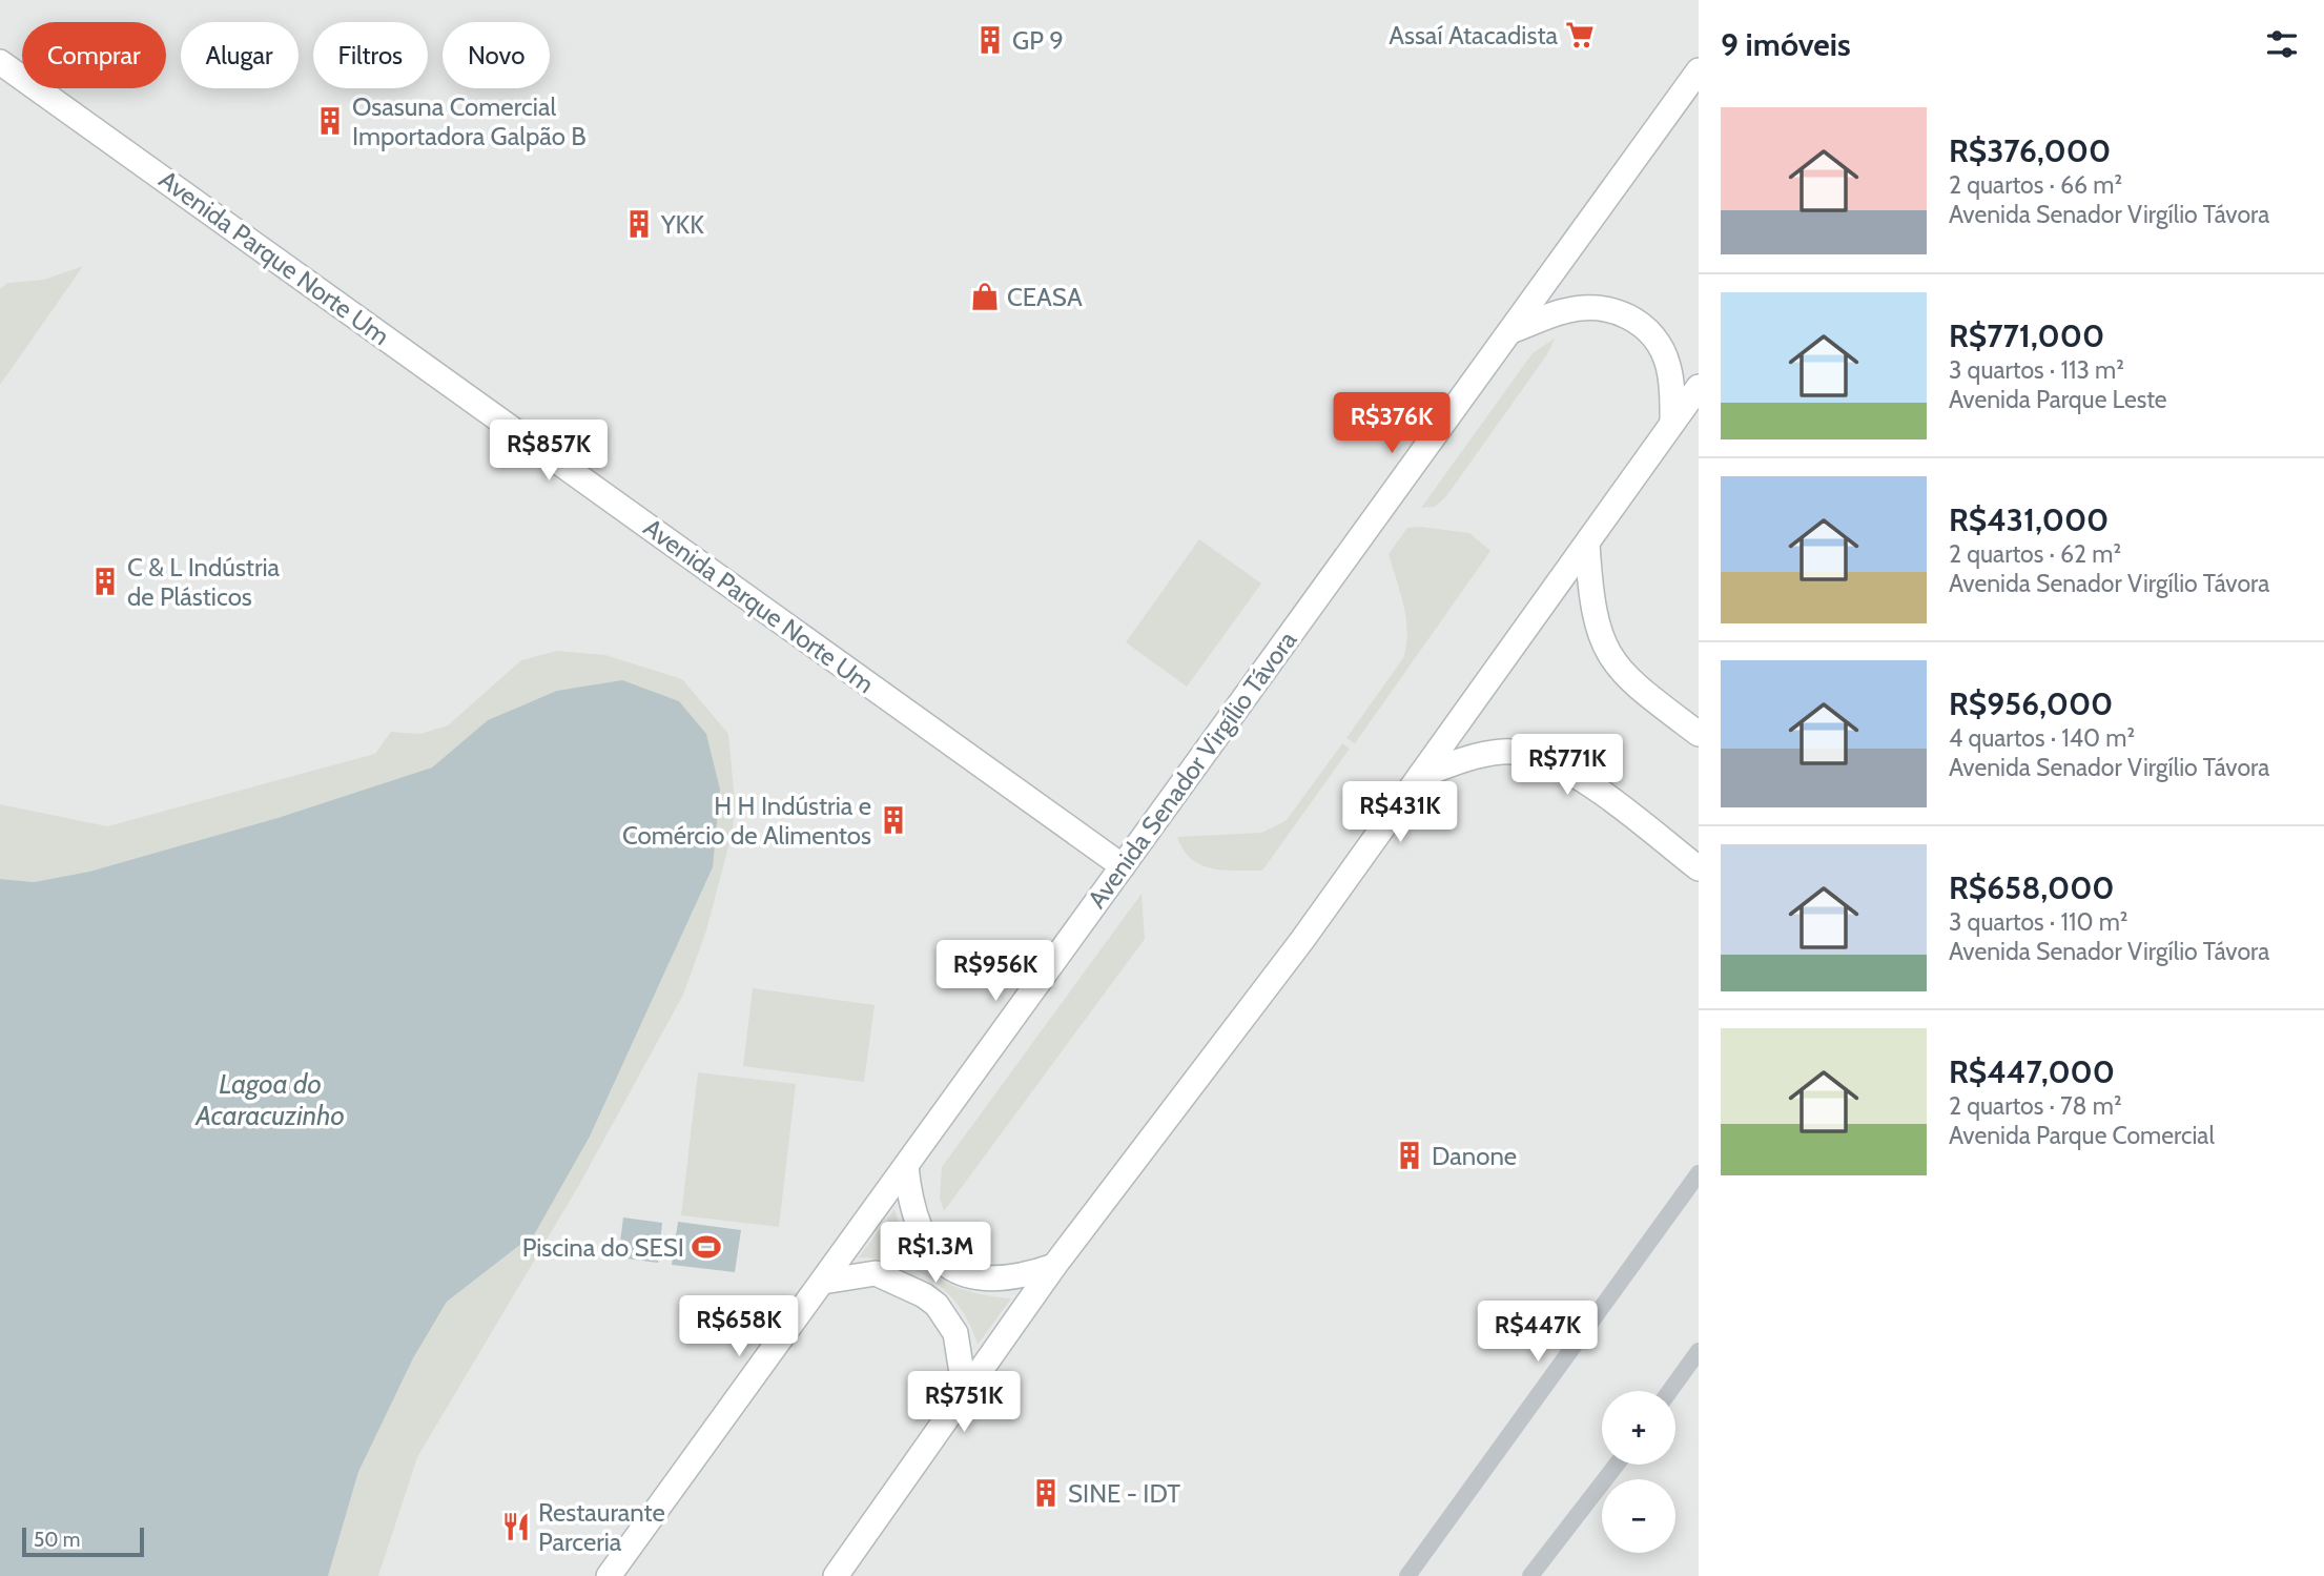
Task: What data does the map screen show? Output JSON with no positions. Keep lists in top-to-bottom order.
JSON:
{
  "streets": {
    "main road": ["Avenida Parque Norte Um", "Avenida Senador Virgílio Távora"]
  },
  "crossings": [
    ["Avenida Parque Norte Um", "Avenida Senador Virgílio Távora"]
  ],
  "water": ["Lagoa do Acaracuzinho"],
  "places": {
    "supermarket": ["Assaí Atacadista"],
    "building": [
      "GP 9",
      "Osasuna Comercial Importadora Galpão B",
      "YKK",
      "C & L Indústria de Plásticos",
      "H H Indústria e Comércio de Alimentos",
      "Danone",
      "SINE - IDT"
    ],
    "shop": ["CEASA"],
    "sports": ["Piscina do SESI"],
    "restaurant": ["Restaurante Parceria"]
  },
  "scale_bar": "50 m",
  "page": {
    "heading": "9 imóveis",
    "chip": [
      "Comprar",
      "Alugar",
      "Filtros",
      "Novo"
    ],
    "list": [
      {
        "name": "R$376,000",
        "note": "2 quartos · 66 m² · Avenida Senador Virgílio Távora"
      },
      {
        "name": "R$771,000",
        "note": "3 quartos · 113 m² · Avenida Parque Leste"
      },
      {
        "name": "R$431,000",
        "note": "2 quartos · 62 m² · Avenida Senador Virgílio Távora"
      },
      {
        "name": "R$956,000",
        "note": "4 quartos · 140 m² · Avenida Senador Virgílio Távora"
      },
      {
        "name": "R$658,000",
        "note": "3 quartos · 110 m² · Avenida Senador Virgílio Távora"
      },
      {
        "name": "R$447,000",
        "note": "2 quartos · 78 m² · Avenida Parque Comercial"
      }
    ],
    "price": [
      "R$376K",
      "R$857K",
      "R$771K",
      "R$431K",
      "R$956K",
      "R$1.3M",
      "R$658K",
      "R$447K",
      "R$751K"
    ],
    "map_buttons": ["+", "−"],
    "scale": "50 m"
  }
}
